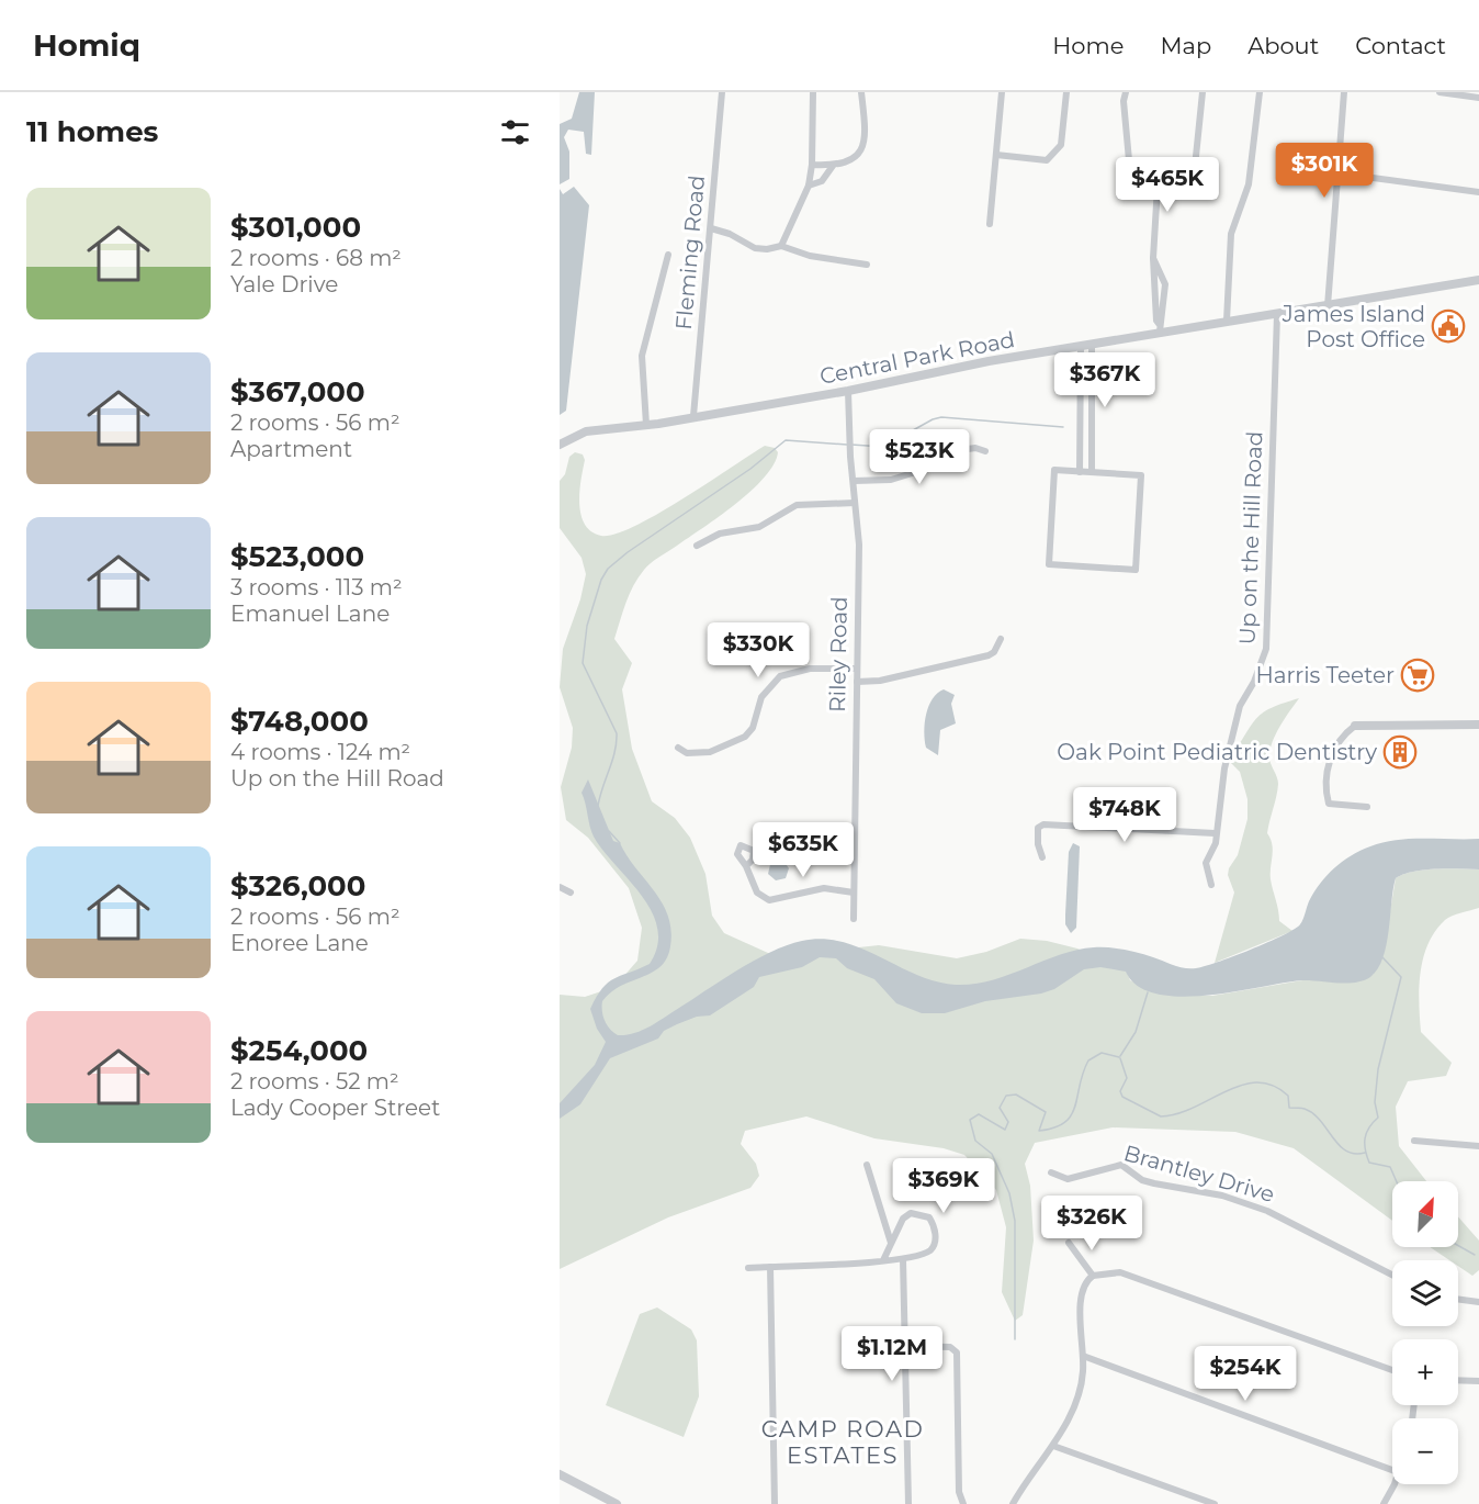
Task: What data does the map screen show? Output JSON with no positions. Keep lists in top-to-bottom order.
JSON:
{
  "streets": {
    "street": [
      "Fleming Road",
      "Central Park Road",
      "Up on the Hill Road",
      "Riley Road",
      "Brantley Drive"
    ]
  },
  "crossings": [
    ["Fleming Road", "Central Park Road"],
    ["Central Park Road", "Up on the Hill Road"],
    ["Central Park Road", "Riley Road"]
  ],
  "districts": ["CAMP ROAD ESTATES"],
  "places": {
    "public building": ["James Island Post Office"],
    "supermarket": ["Harris Teeter"],
    "building": ["Oak Point Pediatric Dentistry"]
  },
  "north": "top right",
  "page": {
    "header": "Homiq",
    "nav": [
      "Home",
      "Map",
      "About",
      "Contact"
    ],
    "heading": "11 homes",
    "price": [
      "$301K",
      "$465K",
      "$367K",
      "$523K",
      "$330K",
      "$748K",
      "$635K",
      "$369K",
      "$326K",
      "$1.12M",
      "$254K"
    ],
    "list": [
      {
        "name": "$301,000",
        "note": "2 rooms · 68 m² · Yale Drive"
      },
      {
        "name": "$367,000",
        "note": "2 rooms · 56 m² · Apartment"
      },
      {
        "name": "$523,000",
        "note": "3 rooms · 113 m² · Emanuel Lane"
      },
      {
        "name": "$748,000",
        "note": "4 rooms · 124 m² · Up on the Hill Road"
      },
      {
        "name": "$326,000",
        "note": "2 rooms · 56 m² · Enoree Lane"
      },
      {
        "name": "$254,000",
        "note": "2 rooms · 52 m² · Lady Cooper Street"
      }
    ],
    "map_buttons": ["+", "−"]
  }
}
